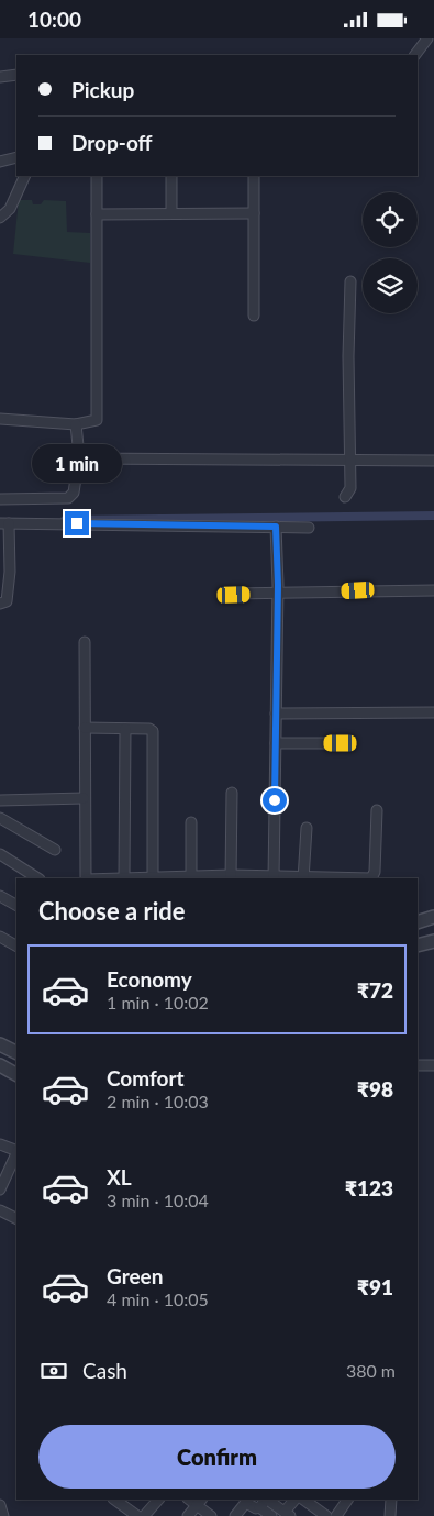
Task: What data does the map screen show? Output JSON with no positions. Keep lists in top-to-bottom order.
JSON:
{
  "page": {
    "status": "10:00",
    "banner": ["Pickup", "Drop-off"],
    "bubble": "1 min",
    "heading": "Choose a ride",
    "list": [
      {
        "name": "Economy",
        "note": "1 min · 10:02",
        "value": "₹72"
      },
      {
        "name": "Comfort",
        "note": "2 min · 10:03",
        "value": "₹98"
      },
      {
        "name": "XL",
        "note": "3 min · 10:04",
        "value": "₹123"
      },
      {
        "name": "Green",
        "note": "4 min · 10:05",
        "value": "₹91"
      }
    ],
    "pay": ["Cash", "380 m"],
    "buttons": "Confirm"
  }
}
